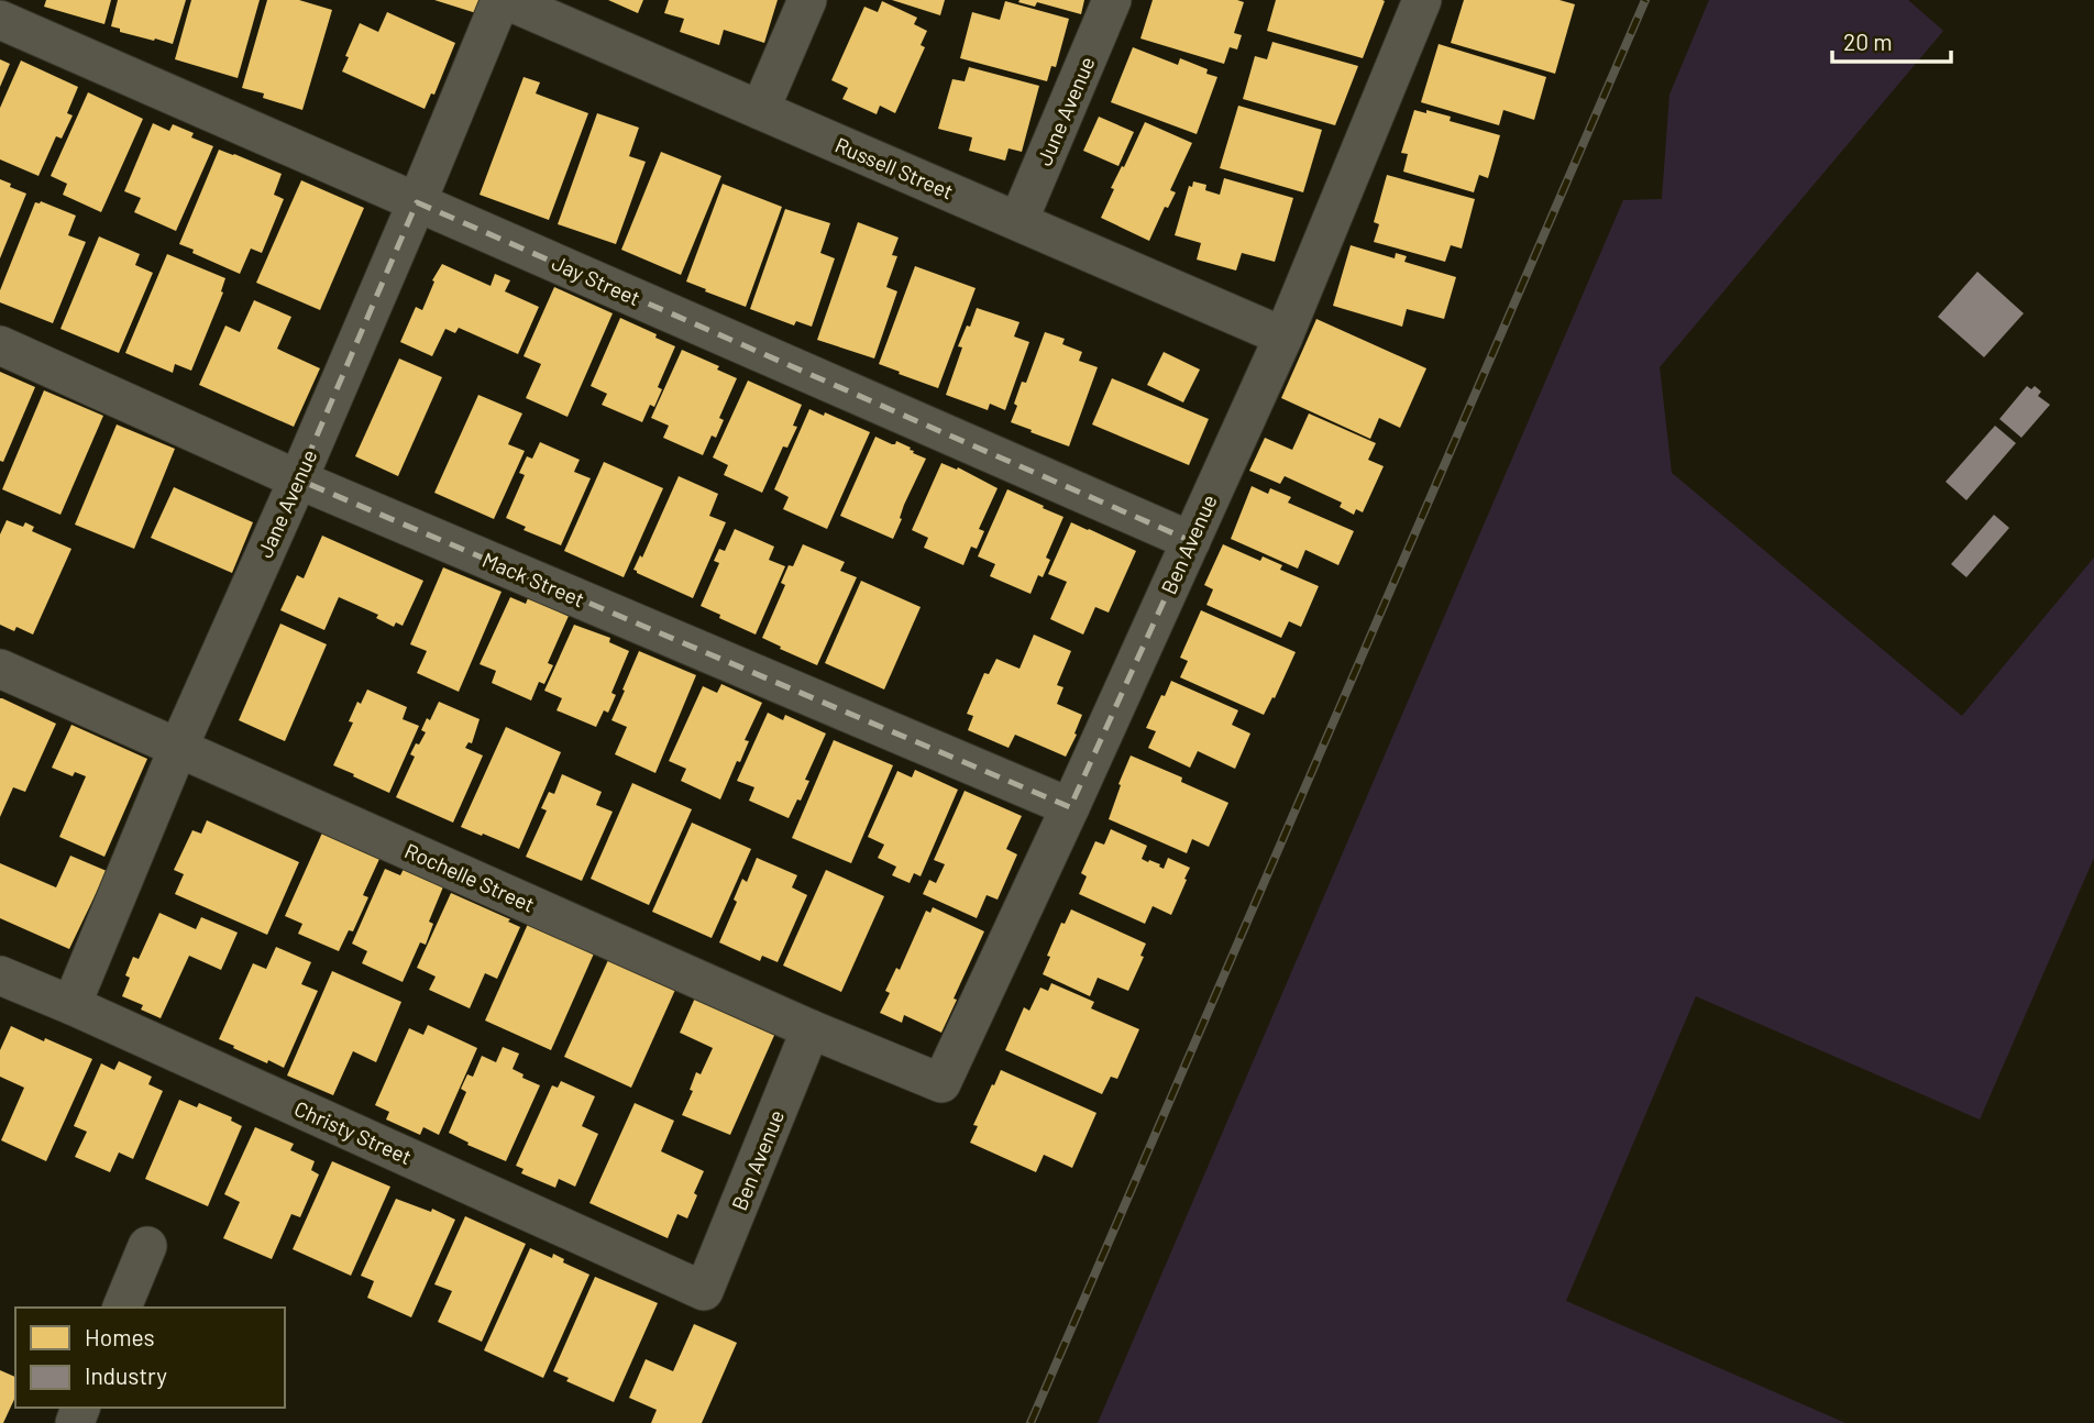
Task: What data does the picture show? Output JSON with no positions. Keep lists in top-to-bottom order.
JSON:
{
  "streets": {
    "street": [
      "June Avenue",
      "Russell Street",
      "Jay Street",
      "Jane Avenue",
      "Ben Avenue",
      "Mack Street",
      "Rochelle Street",
      "Christy Street"
    ]
  },
  "crossings": [
    ["June Avenue", "Russell Street"],
    ["Russell Street", "Jane Avenue"],
    ["Russell Street", "Ben Avenue"],
    ["Jay Street", "Jane Avenue"],
    ["Jay Street", "Ben Avenue"],
    ["Jane Avenue", "Mack Street"],
    ["Jane Avenue", "Rochelle Street"],
    ["Jane Avenue", "Christy Street"],
    ["Ben Avenue", "Mack Street"],
    ["Ben Avenue", "Rochelle Street"],
    ["Ben Avenue", "Christy Street"]
  ],
  "legend": ["Homes", "Industry"],
  "scale_bar": "20 m"
}
